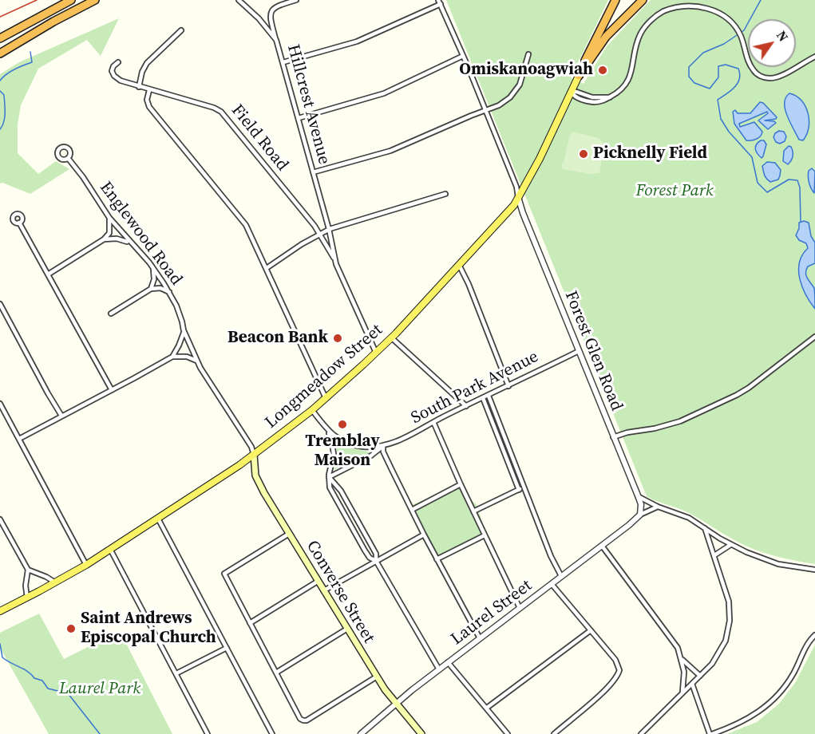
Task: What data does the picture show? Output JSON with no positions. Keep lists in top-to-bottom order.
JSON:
{
  "streets": {
    "main road": ["Longmeadow Street", "Converse Street"],
    "street": [
      "Hillcrest Avenue",
      "Field Road",
      "Englewood Road",
      "Forest Glen Road",
      "South Park Avenue",
      "Laurel Street"
    ]
  },
  "crossings": [
    ["Hillcrest Avenue", "Field Road"],
    ["Field Road", "Longmeadow Street"],
    ["Englewood Road", "Longmeadow Street"],
    ["Englewood Road", "Converse Street"],
    ["Forest Glen Road", "Longmeadow Street"],
    ["Forest Glen Road", "South Park Avenue"],
    ["Forest Glen Road", "Laurel Street"],
    ["Longmeadow Street", "South Park Avenue"],
    ["Longmeadow Street", "Converse Street"],
    ["Converse Street", "Laurel Street"]
  ],
  "parks": ["Forest Park", "Laurel Park"],
  "places": [
    "Omiskanoagwiah",
    "Picknelly Field",
    "Beacon Bank",
    "Tremblay Maison",
    "Saint Andrews Episcopal Church"
  ],
  "north": "top right"
}
